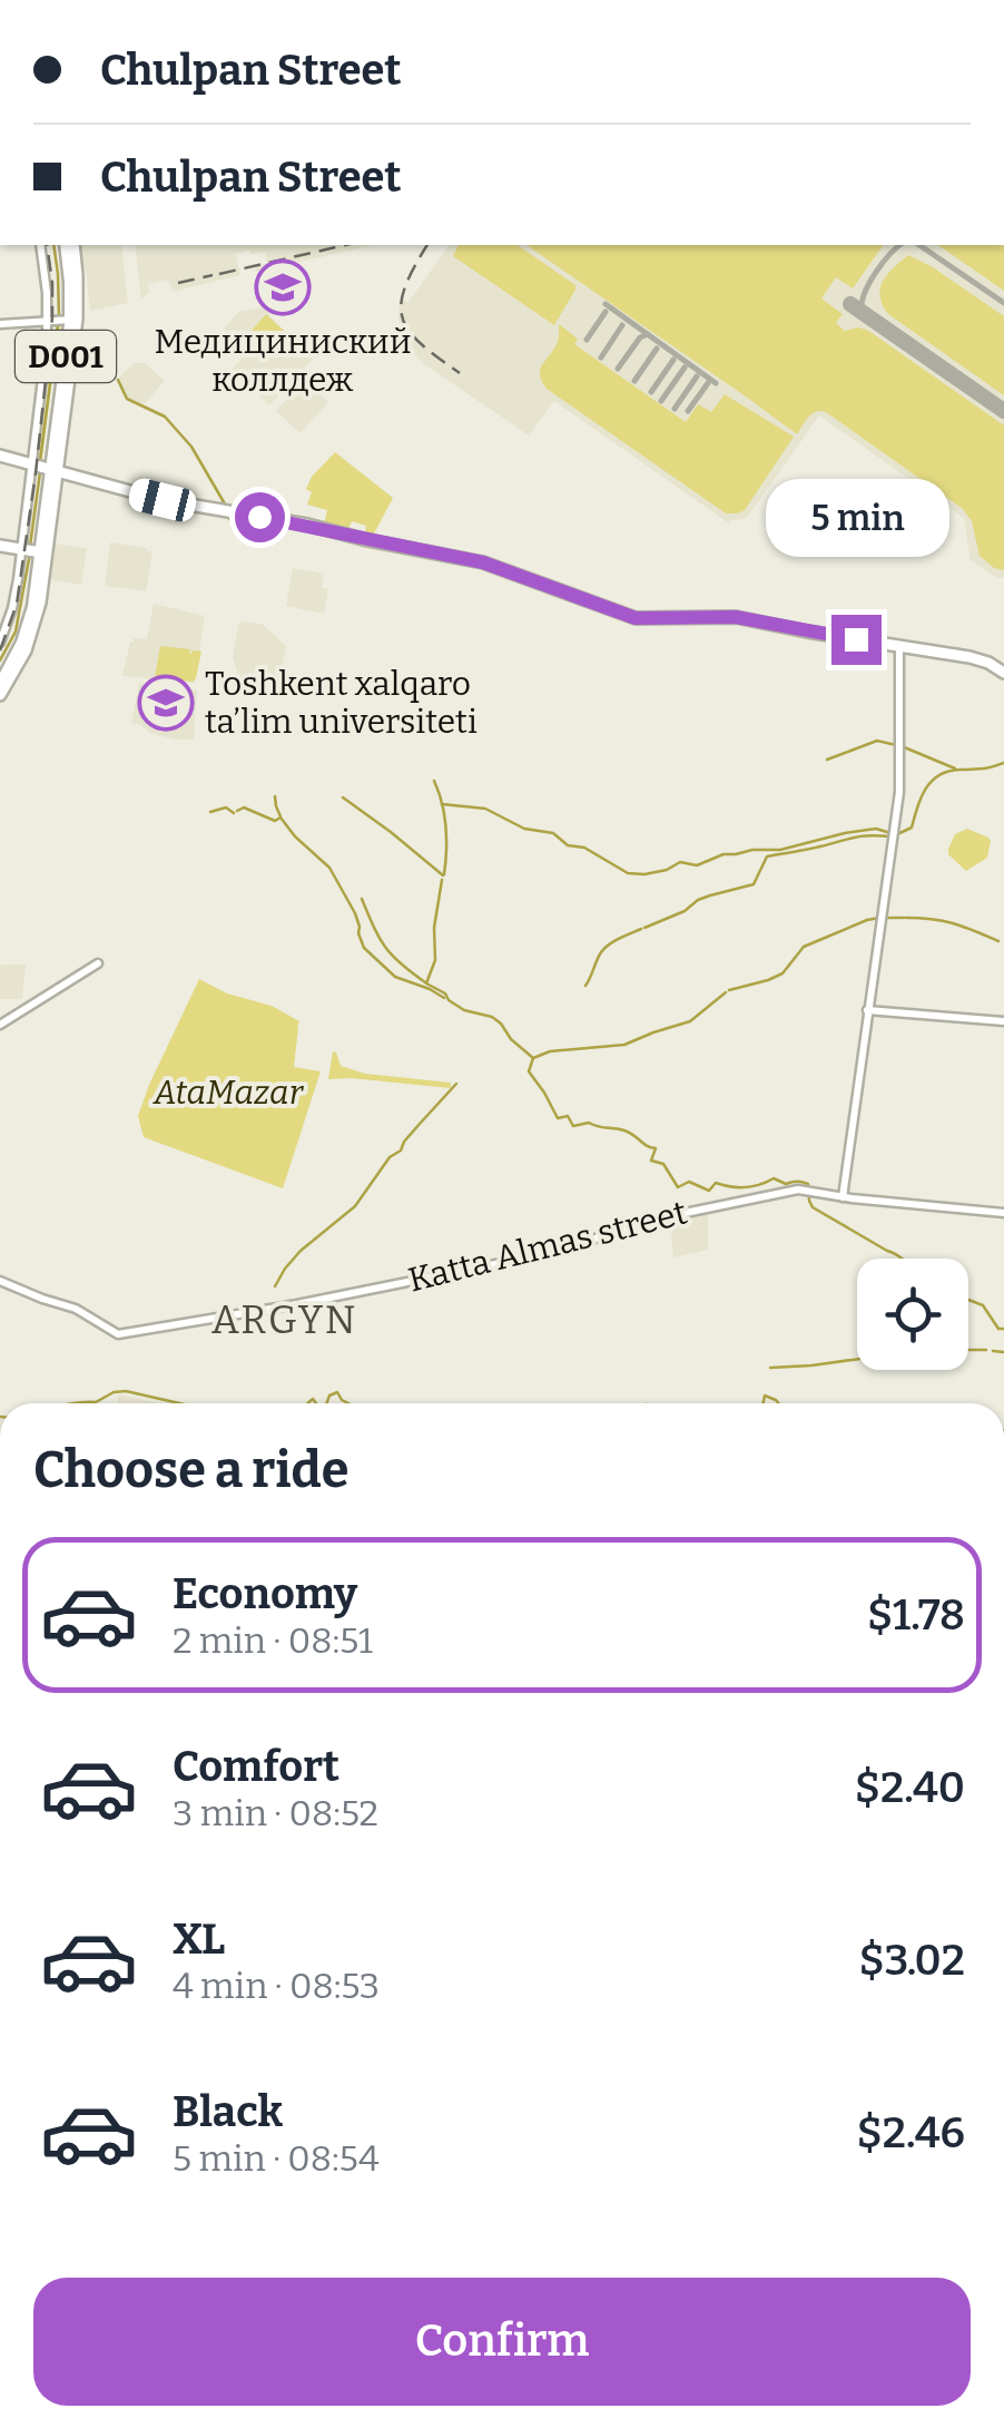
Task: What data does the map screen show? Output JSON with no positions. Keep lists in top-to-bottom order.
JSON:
{
  "streets": {
    "highway": ["D001"],
    "street": ["Katta Almas street"]
  },
  "districts": ["ARGYN"],
  "parks": ["AtaMazar"],
  "places": {
    "school or university": ["Медициниский коллдеж", "Toshkent xalqaro ta’lim universiteti"]
  },
  "page": {
    "banner": ["Chulpan Street", "Chulpan Street"],
    "bubble": "5 min",
    "heading": "Choose a ride",
    "list": [
      {
        "name": "Economy",
        "note": "2 min · 08:51",
        "value": "$1.78"
      },
      {
        "name": "Comfort",
        "note": "3 min · 08:52",
        "value": "$2.40"
      },
      {
        "name": "XL",
        "note": "4 min · 08:53",
        "value": "$3.02"
      },
      {
        "name": "Black",
        "note": "5 min · 08:54",
        "value": "$2.46"
      }
    ],
    "buttons": "Confirm"
  }
}
